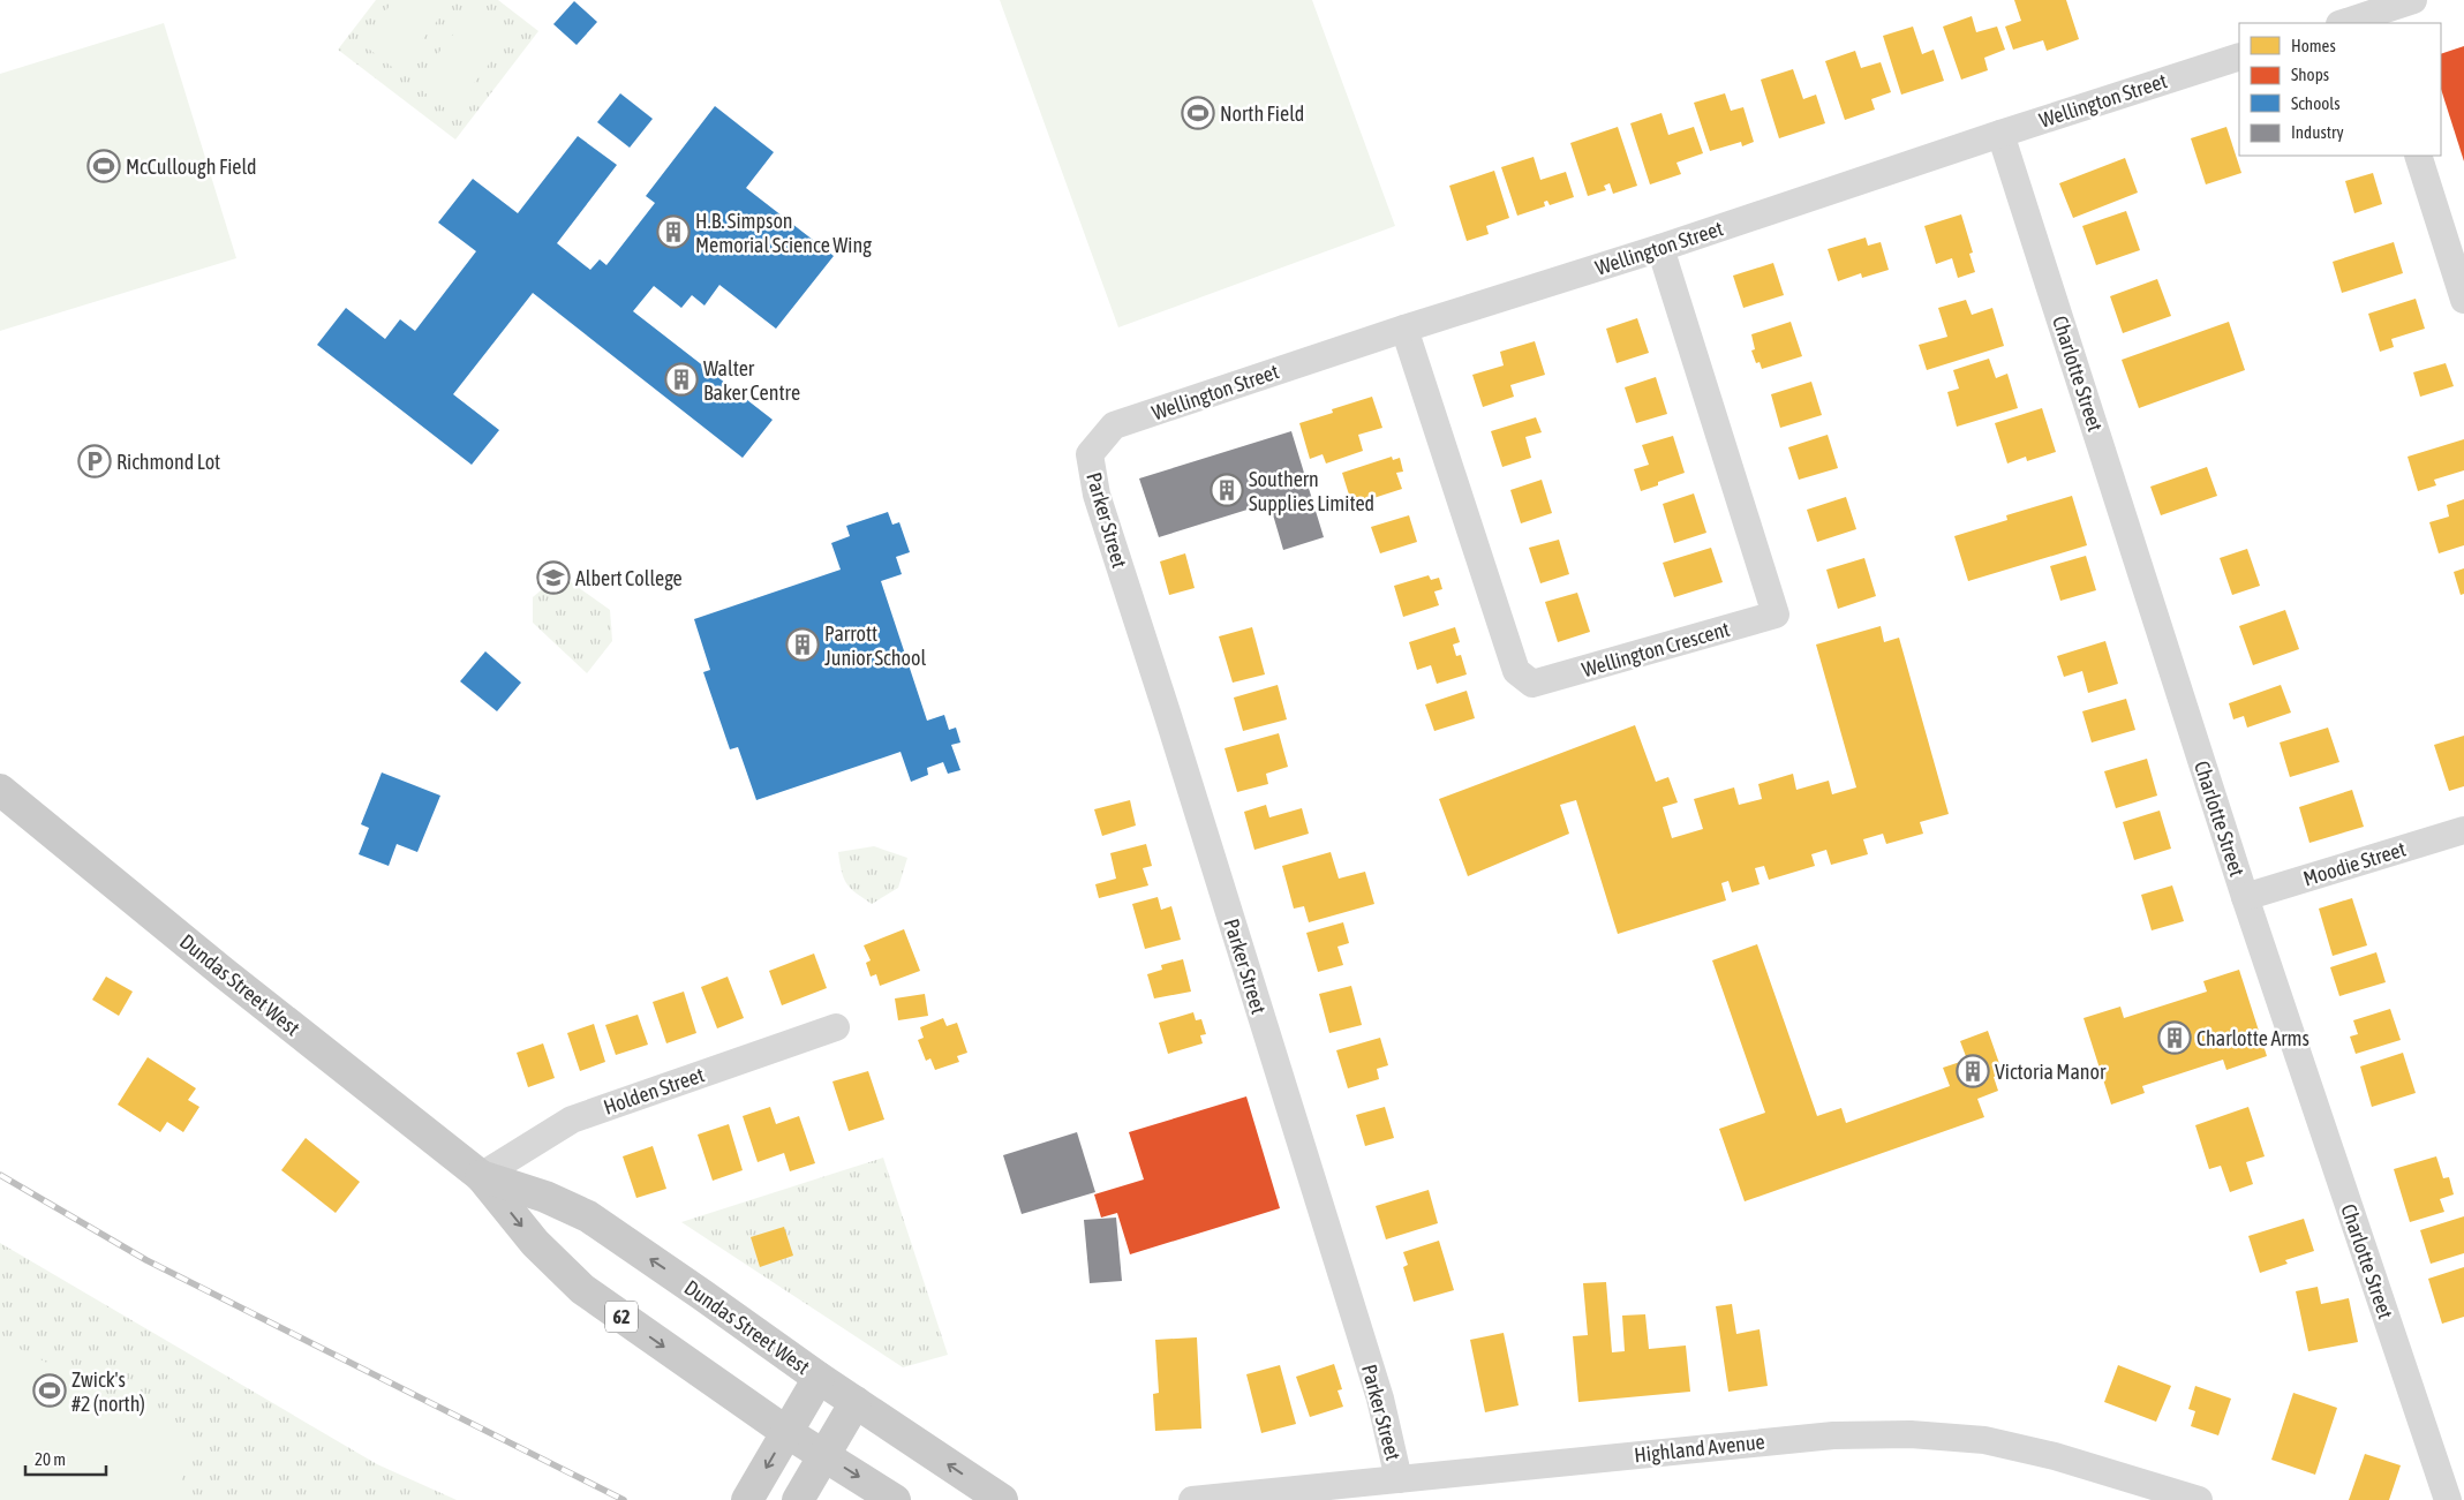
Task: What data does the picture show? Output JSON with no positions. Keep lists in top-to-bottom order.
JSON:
{
  "streets": {
    "main road": ["Dundas Street West", "62"],
    "street": [
      "Wellington Street",
      "Charlotte Street",
      "Parker Street",
      "Wellington Crescent",
      "Moodie Street",
      "Holden Street",
      "Highland Avenue"
    ]
  },
  "crossings": [
    ["Wellington Street", "Charlotte Street"],
    ["Wellington Street", "Parker Street"],
    ["Wellington Street", "Wellington Crescent"],
    ["Charlotte Street", "Moodie Street"],
    ["Parker Street", "Highland Avenue"],
    ["Dundas Street West", "Holden Street"]
  ],
  "places": {
    "sports": ["North Field", "McCullough Field", "Zwick's #2 (north)"],
    "building": [
      "H.B. Simpson Memorial Science Wing",
      "Walter Baker Centre",
      "Southern Supplies Limited",
      "Parrott Junior School",
      "Charlotte Arms",
      "Victoria Manor"
    ],
    "parking": ["Richmond Lot"],
    "school or university": ["Albert College"]
  },
  "legend": [
    "Homes",
    "Shops",
    "Schools",
    "Industry"
  ],
  "scale_bar": "20 m"
}
